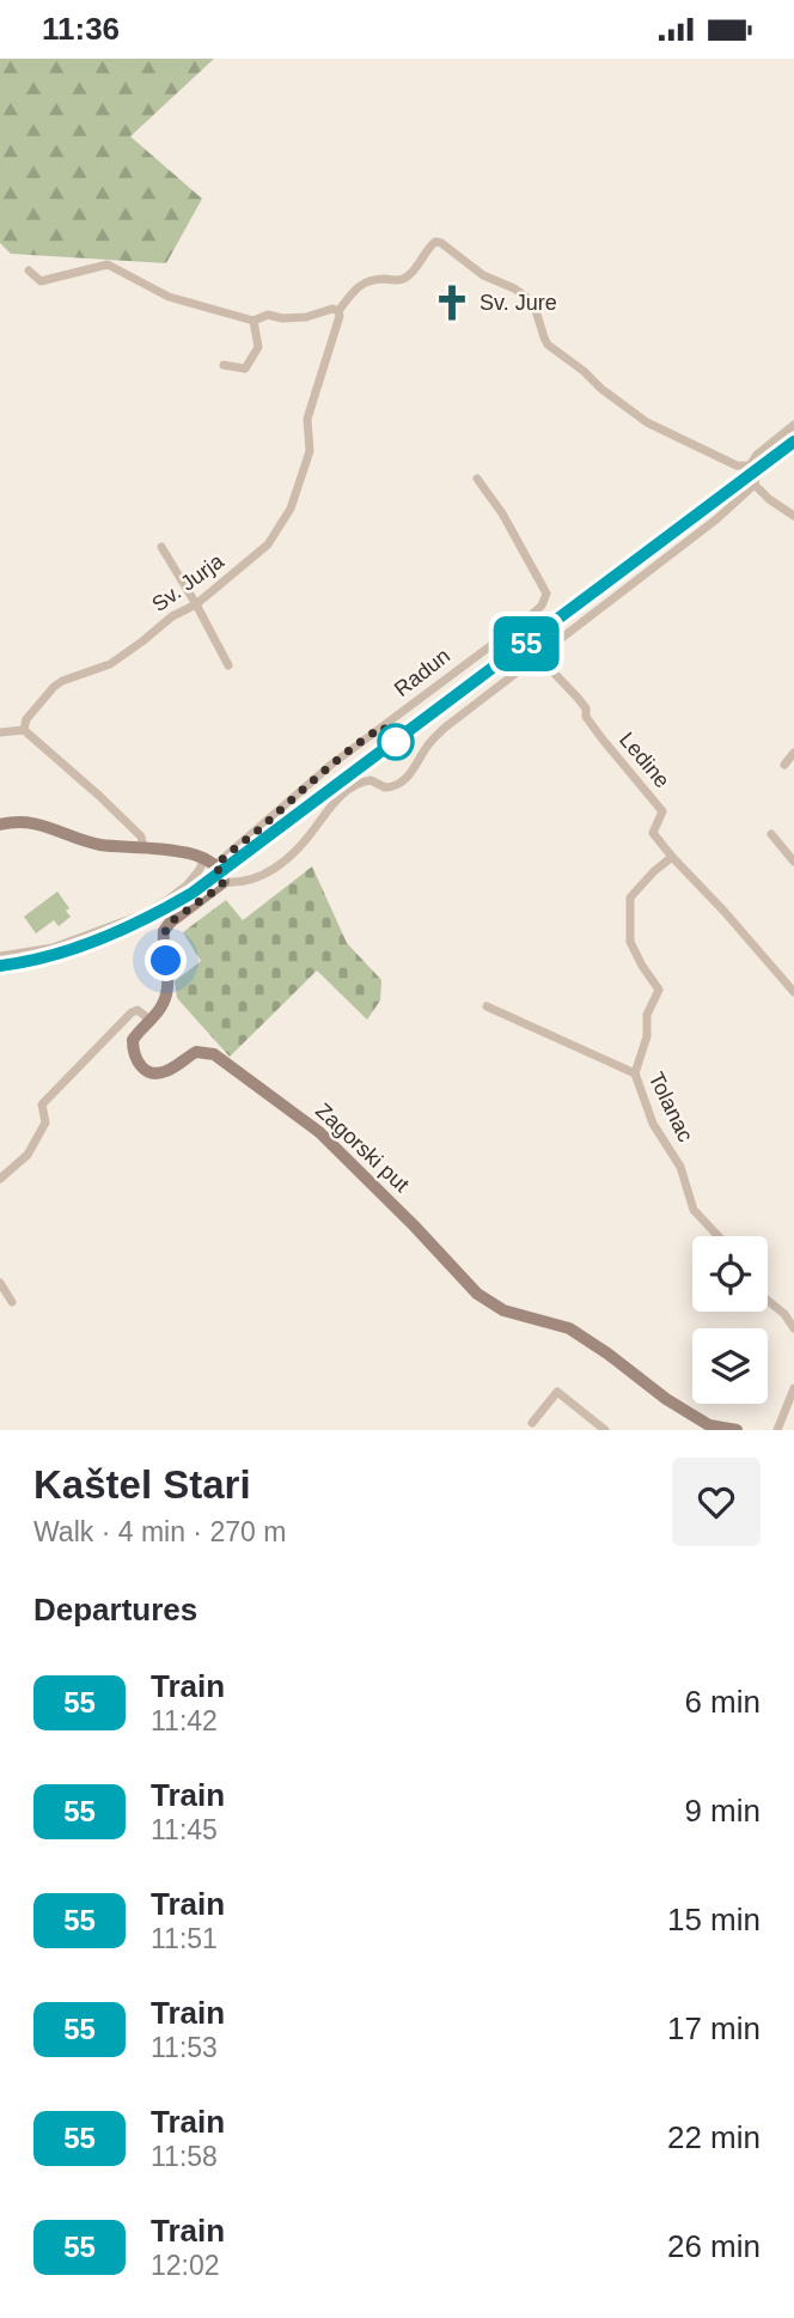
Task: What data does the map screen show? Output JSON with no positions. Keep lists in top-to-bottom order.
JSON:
{
  "streets": {
    "main road": ["Zagorski put"],
    "street": [
      "Sv. Jurja",
      "Radun",
      "Ledine",
      "Tolanac"
    ]
  },
  "places": {
    "church": ["Sv. Jure"]
  },
  "page": {
    "status": "11:36",
    "on_map": "55",
    "heading": [
      ["Kaštel Stari", "Walk · 4 min · 270 m"],
      "Departures"
    ],
    "list": [
      {
        "mark": "55",
        "name": "Train",
        "note": "11:42",
        "value": "6 min"
      },
      {
        "mark": "55",
        "name": "Train",
        "note": "11:45",
        "value": "9 min"
      },
      {
        "mark": "55",
        "name": "Train",
        "note": "11:51",
        "value": "15 min"
      },
      {
        "mark": "55",
        "name": "Train",
        "note": "11:53",
        "value": "17 min"
      },
      {
        "mark": "55",
        "name": "Train",
        "note": "11:58",
        "value": "22 min"
      },
      {
        "mark": "55",
        "name": "Train",
        "note": "12:02",
        "value": "26 min"
      }
    ]
  }
}
